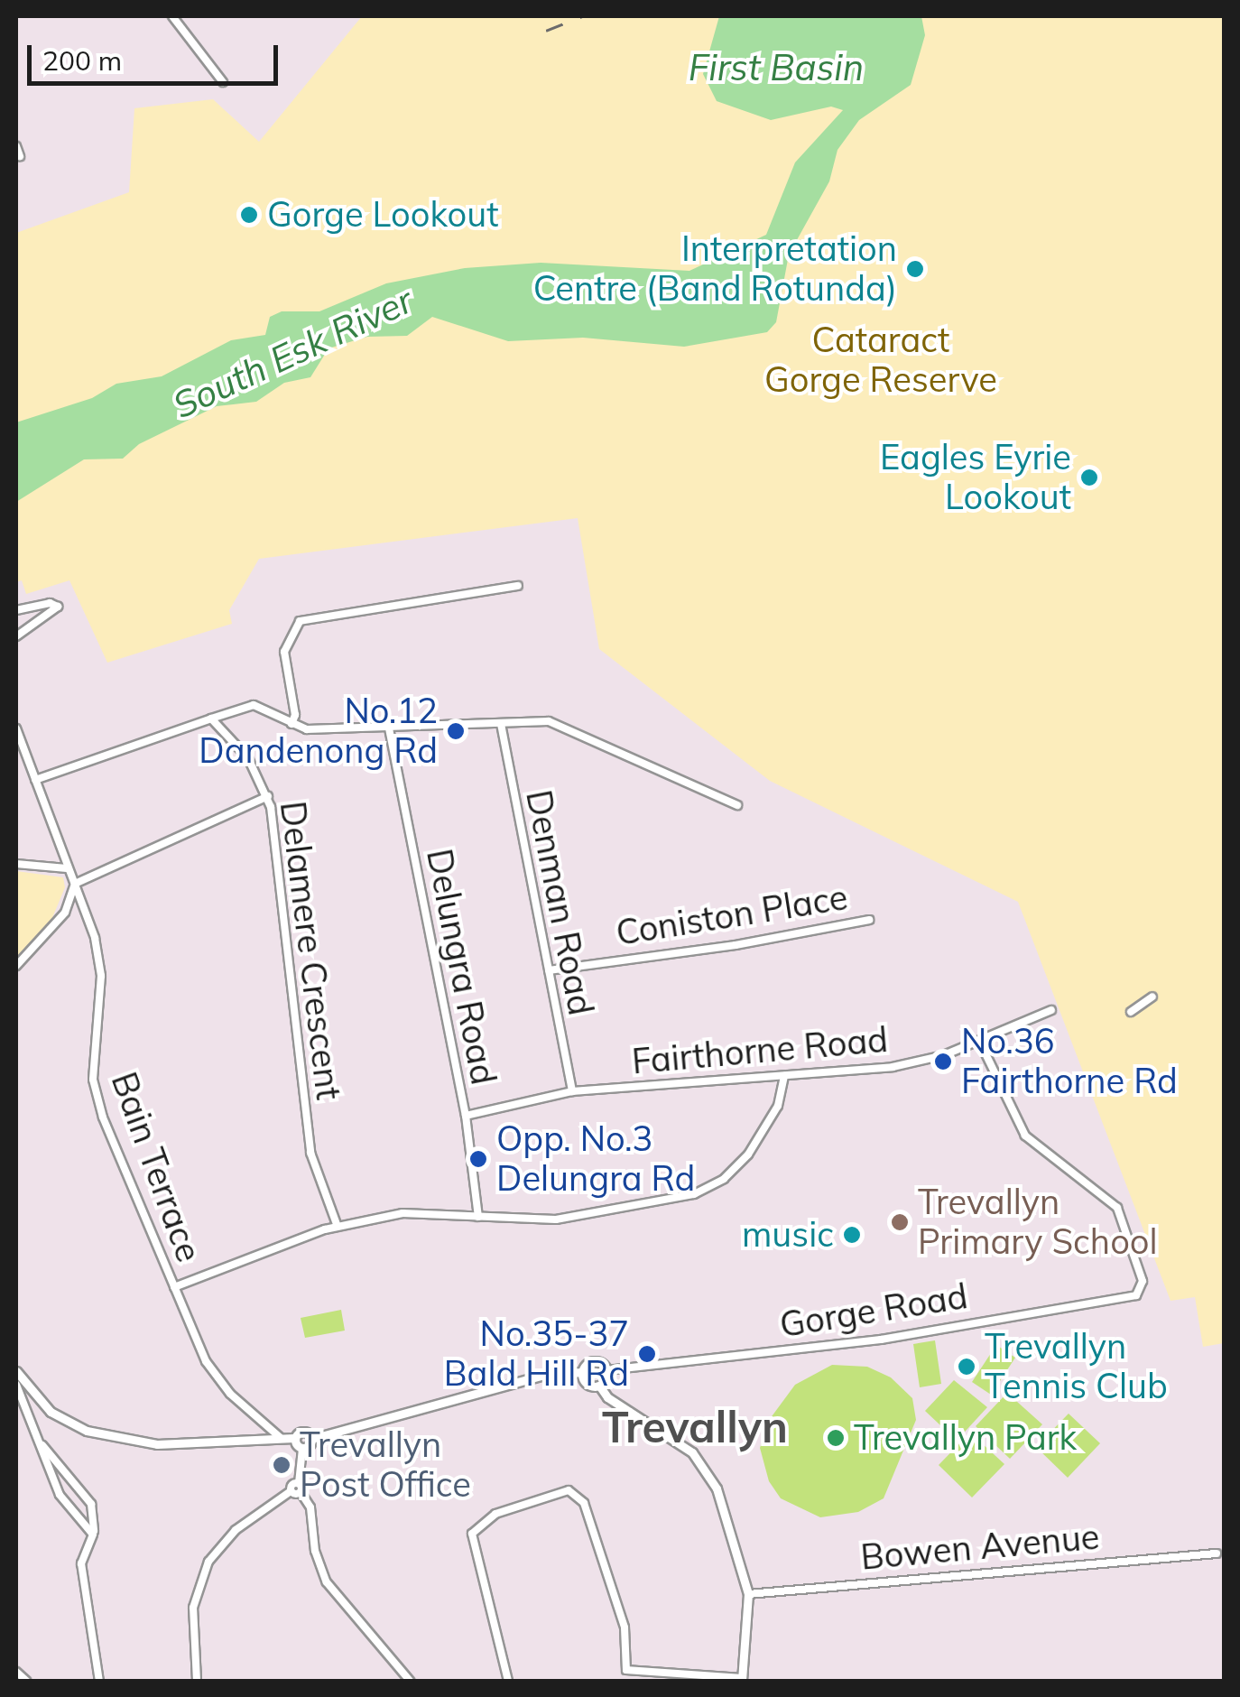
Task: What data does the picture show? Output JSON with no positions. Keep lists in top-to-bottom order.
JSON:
{
  "streets": {
    "street": [
      "Denman Road",
      "Coniston Place",
      "Delamere Crescent",
      "Delungra Road",
      "Fairthorne Road",
      "Bain Terrace",
      "Gorge Road",
      "Bowen Avenue"
    ]
  },
  "crossings": [
    ["Denman Road", "Coniston Place"],
    ["Denman Road", "Fairthorne Road"],
    ["Delungra Road", "Fairthorne Road"],
    ["Fairthorne Road", "Gorge Road"]
  ],
  "districts": ["Trevallyn"],
  "water": ["First Basin", "South Esk River"],
  "parks": ["Cataract Gorge Reserve"],
  "places": [
    "Gorge Lookout",
    "Interpretation Centre (Band Rotunda)",
    "Eagles Eyrie Lookout",
    "No.12 Dandenong Rd",
    "No.36 Fairthorne Rd",
    "Opp. No.3 Delungra Rd",
    "Trevallyn Primary School",
    "music",
    "No.35-37 Bald Hill Rd",
    "Trevallyn Tennis Club",
    "Trevallyn Park",
    "Trevallyn Post Office"
  ],
  "scale_bar": "200 m"
}
